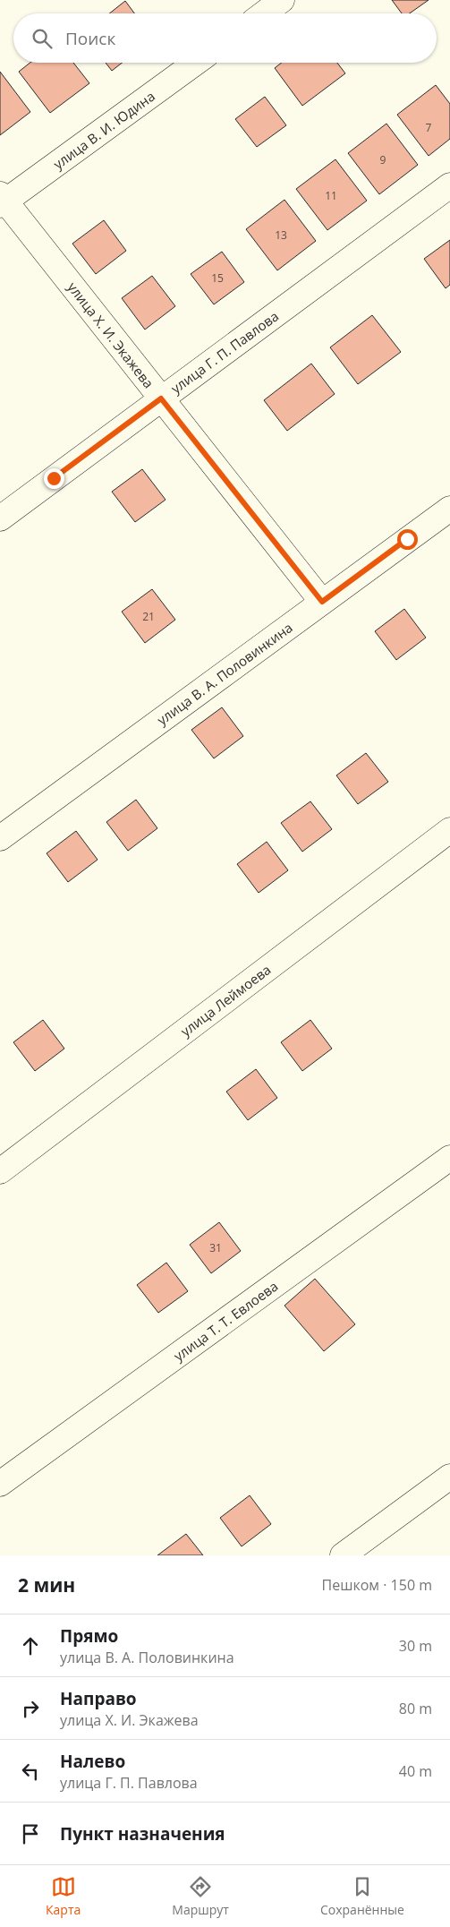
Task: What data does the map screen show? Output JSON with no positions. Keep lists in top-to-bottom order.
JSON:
{
  "streets": {
    "street": [
      "улица В. И. Юдина",
      "улица Х. И. Экажева",
      "улица Г. П. Павлова",
      "улица В. А. Половинкина",
      "улица Леймоева",
      "улица Т. Т. Евлоева"
    ]
  },
  "crossings": [
    ["улица В. И. Юдина", "улица Х. И. Экажева"],
    ["улица Х. И. Экажева", "улица Г. П. Павлова"],
    ["улица Х. И. Экажева", "улица В. А. Половинкина"]
  ],
  "house_numbers": [
    "7",
    "9",
    "11",
    "13",
    "15",
    "21",
    "31"
  ],
  "page": {
    "search": "Поиск",
    "heading": ["2 мин", "Пешком · 150 m"],
    "list": [
      ["Прямо", "улица В. А. Половинкина", "30 m"],
      ["Направо", "улица Х. И. Экажева", "80 m"],
      ["Налево", "улица Г. П. Павлова", "40 m"],
      "Пункт назначения"
    ],
    "nav": ["Карта", "Маршрут", "Сохранённые"]
  }
}
